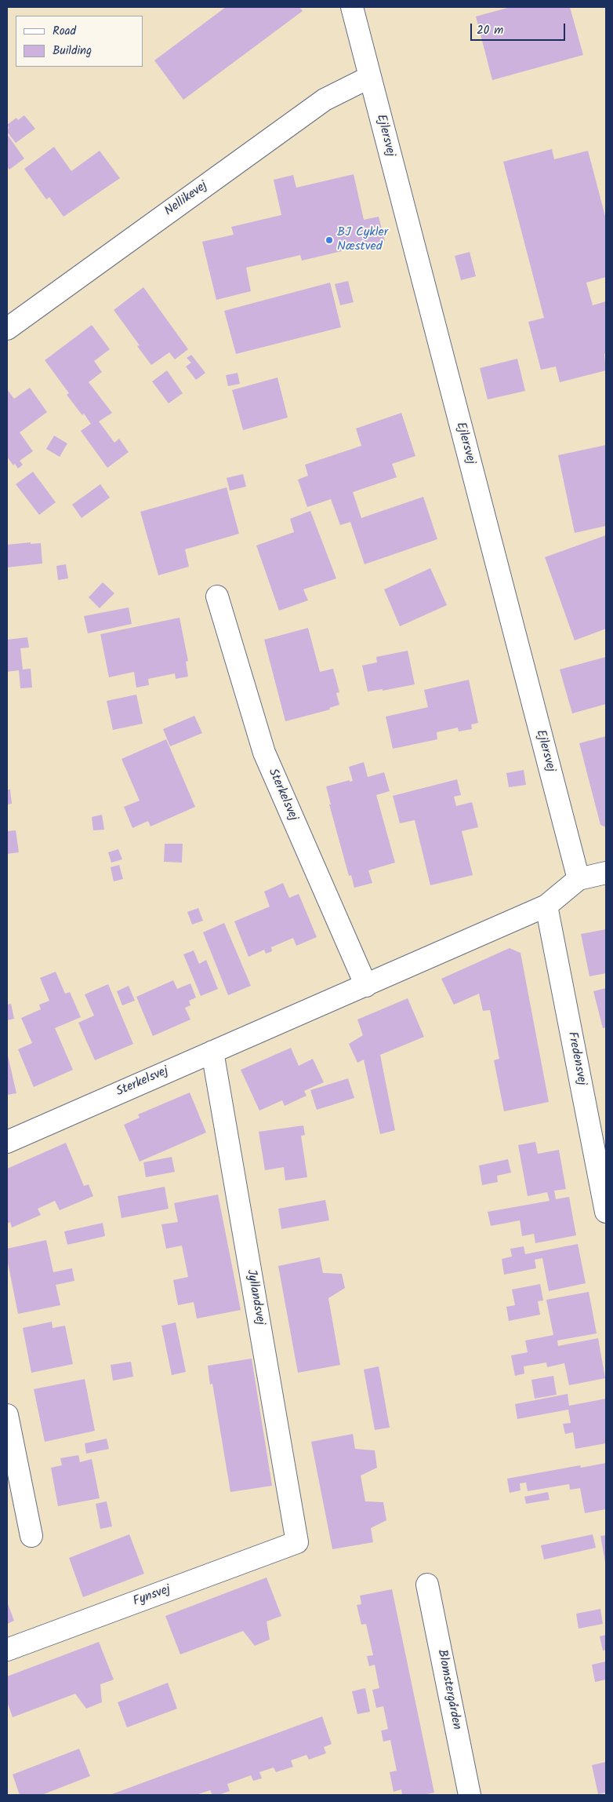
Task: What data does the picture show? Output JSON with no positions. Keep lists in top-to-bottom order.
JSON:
{
  "streets": {
    "street": [
      "Ejlersvej",
      "Nellikevej",
      "Sterkelsvej",
      "Fredensvej",
      "Jyllandsvej",
      "Fynsvej",
      "Blomstergården"
    ]
  },
  "crossings": [
    ["Ejlersvej", "Nellikevej"],
    ["Ejlersvej", "Sterkelsvej"],
    ["Sterkelsvej", "Fredensvej"],
    ["Sterkelsvej", "Jyllandsvej"],
    ["Jyllandsvej", "Fynsvej"]
  ],
  "places": ["BJ Cykler Næstved"],
  "legend": ["Road", "Building"],
  "scale_bar": "20 m"
}
